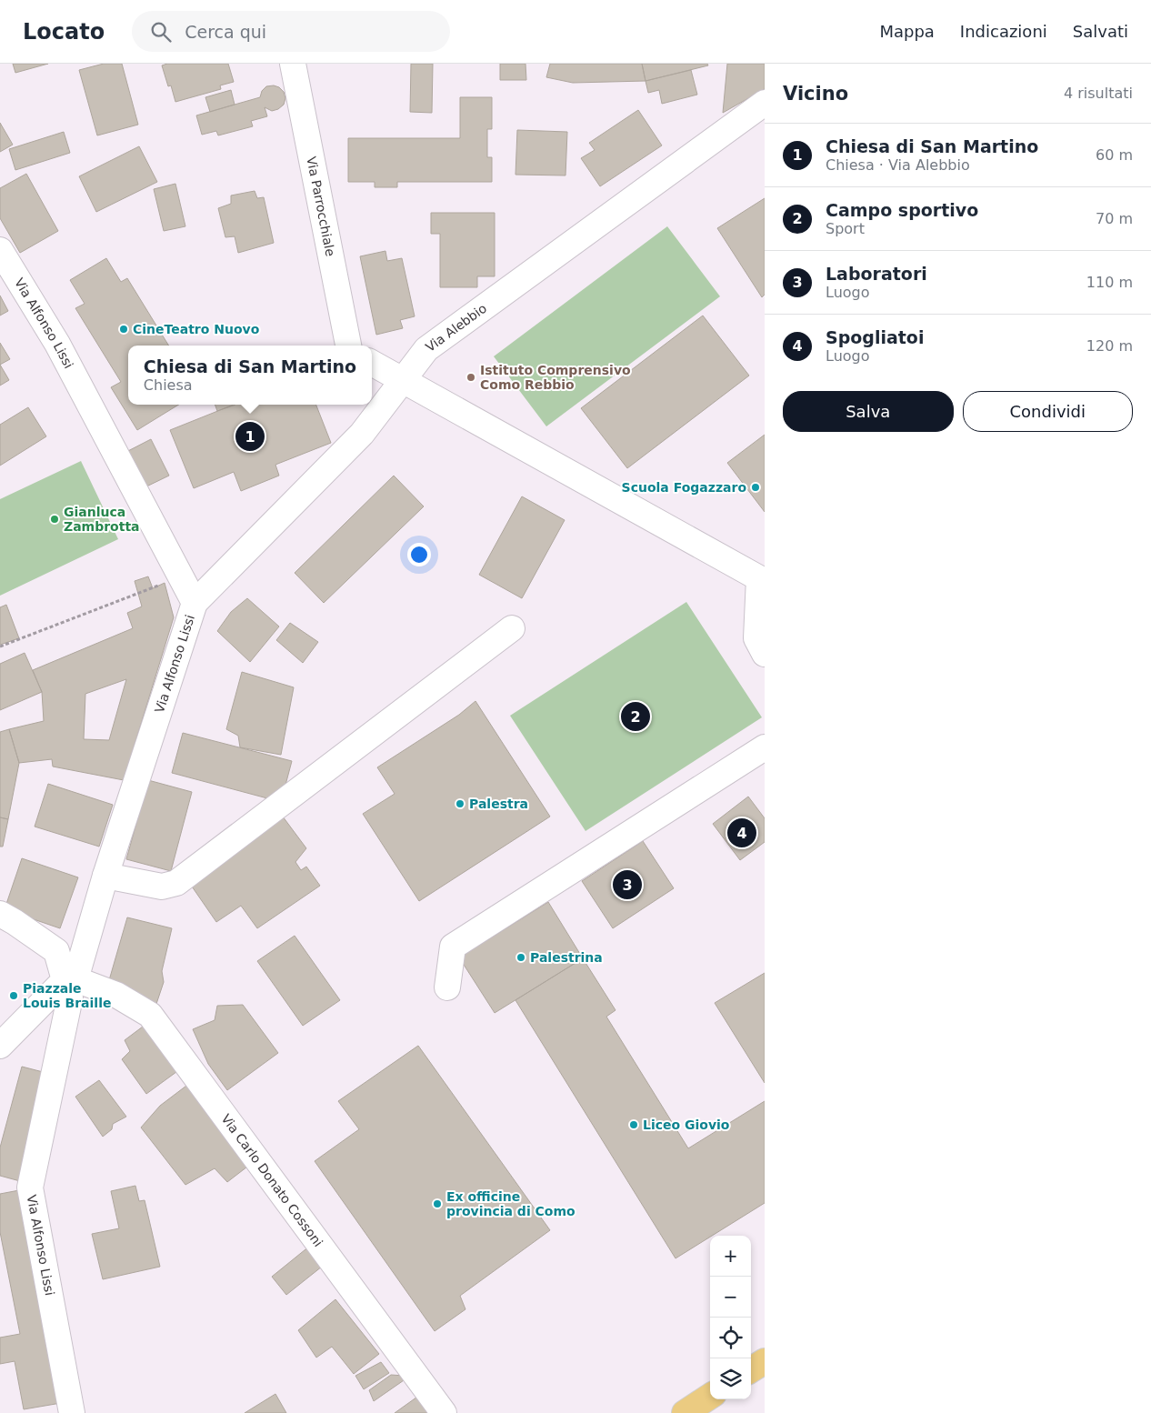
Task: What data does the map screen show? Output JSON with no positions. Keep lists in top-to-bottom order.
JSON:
{
  "streets": {
    "street": [
      "Via Parrocchiale",
      "Via Alfonso Lissi",
      "Via Alebbio",
      "Via Carlo Donato Cossoni"
    ]
  },
  "crossings": [
    ["Via Alfonso Lissi", "Via Alebbio"],
    ["Via Alfonso Lissi", "Via Carlo Donato Cossoni"]
  ],
  "places": [
    "CineTeatro Nuovo",
    "Istituto Comprensivo Como Rebbio",
    "Scuola Fogazzaro",
    "Gianluca Zambrotta",
    "Palestra",
    "Palestrina",
    "Piazzale Louis Braille",
    "Liceo Giovio",
    "Ex officine provincia di Como"
  ],
  "page": {
    "header": "Locato",
    "search": "Cerca qui",
    "nav": ["Mappa", "Indicazioni", "Salvati"],
    "heading": ["Vicino", "4 risultati"],
    "list": [
      {
        "mark": "1",
        "name": "Chiesa di San Martino",
        "note": "Chiesa · Via Alebbio",
        "value": "60 m"
      },
      {
        "mark": "2",
        "name": "Campo sportivo",
        "note": "Sport",
        "value": "70 m"
      },
      {
        "mark": "3",
        "name": "Laboratori",
        "note": "Luogo",
        "value": "110 m"
      },
      {
        "mark": "4",
        "name": "Spogliatoi",
        "note": "Luogo",
        "value": "120 m"
      }
    ],
    "popup": ["Chiesa di San Martino", "Chiesa"],
    "buttons": ["Salva", "Condividi"],
    "pins": [
      "1",
      "2",
      "4",
      "3"
    ],
    "map_buttons": ["+", "−"]
  }
}
